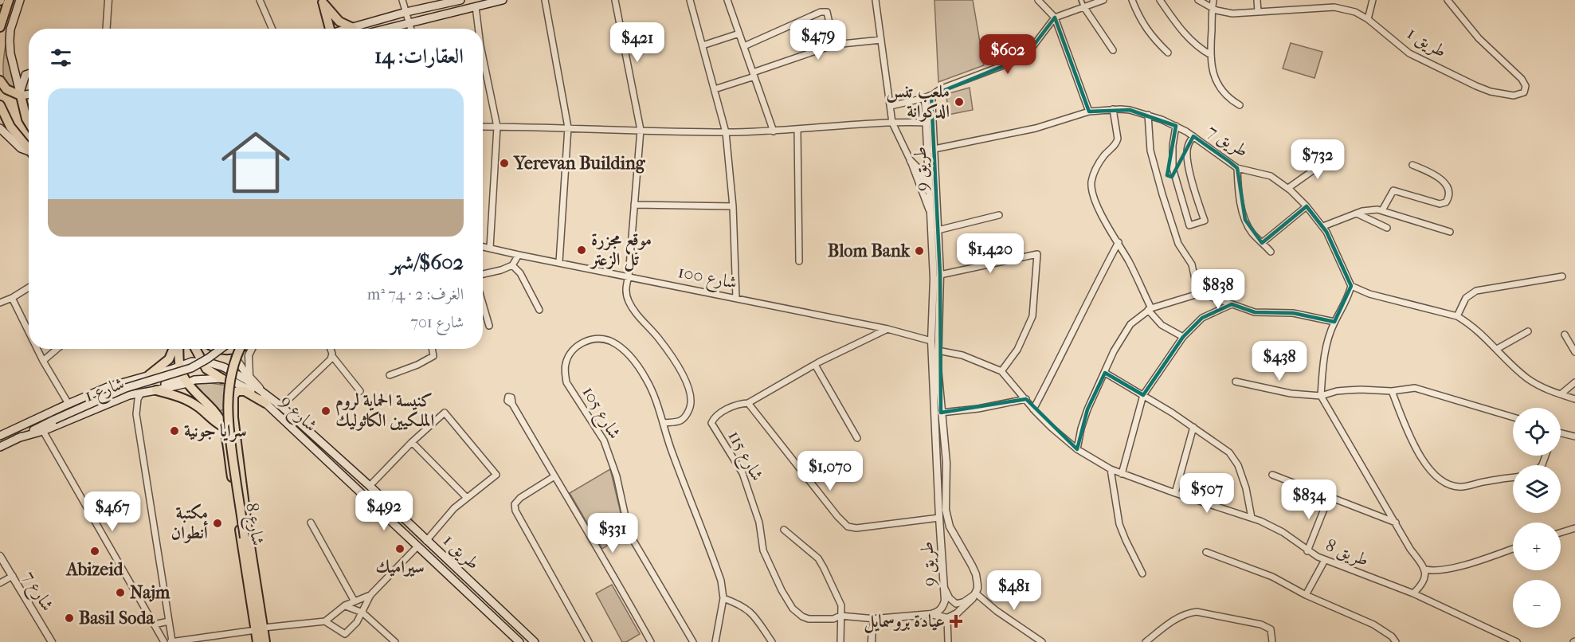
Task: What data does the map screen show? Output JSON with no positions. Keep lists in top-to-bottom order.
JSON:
{
  "streets": {
    "highway": ["شارع 8"],
    "main road": ["طريق 1", "شارع 1", "شارع 9"],
    "street": [
      "7 طريق",
      "9 طريق",
      "شارع 100",
      "شارع 105",
      "شارع 115",
      "طريق 8",
      "شارع 7"
    ]
  },
  "crossings": [
    ["طريق 1", "شارع 1"],
    ["7 طريق", "9 طريق"],
    ["9 طريق", "شارع 100"],
    ["9 طريق", "طريق 8"],
    ["شارع 100", "شارع 115"],
    ["شارع 1", "شارع 9"],
    ["شارع 1", "شارع 8"]
  ],
  "places": {
    "other": [
      "ملعب تنس الدكوانة",
      "Yerevan Building",
      "موقع مجزرة تل الزعتر",
      "Blom Bank",
      "كنيسة الحماية لروم الملكيين الكاثوليك",
      "سرايا جونية",
      "مكتبة أنطوان",
      "سيراميك",
      "Abizeid",
      "Najm",
      "Basil Soda"
    ],
    "health": ["عيادة بروسمايل"]
  },
  "page": {
    "price": [
      "$479",
      "$421",
      "$602",
      "$732",
      "$1,420",
      "$838",
      "$438",
      "$1,070",
      "$507",
      "$834",
      "$492",
      "$467",
      "$331",
      "$481"
    ],
    "heading": "العقارات: 14",
    "list": [
      {
        "name": "$602/شهر",
        "note": "الغرف: 2 · 74 m² · شارع 701"
      }
    ],
    "map_buttons": ["+", "−"]
  }
}
